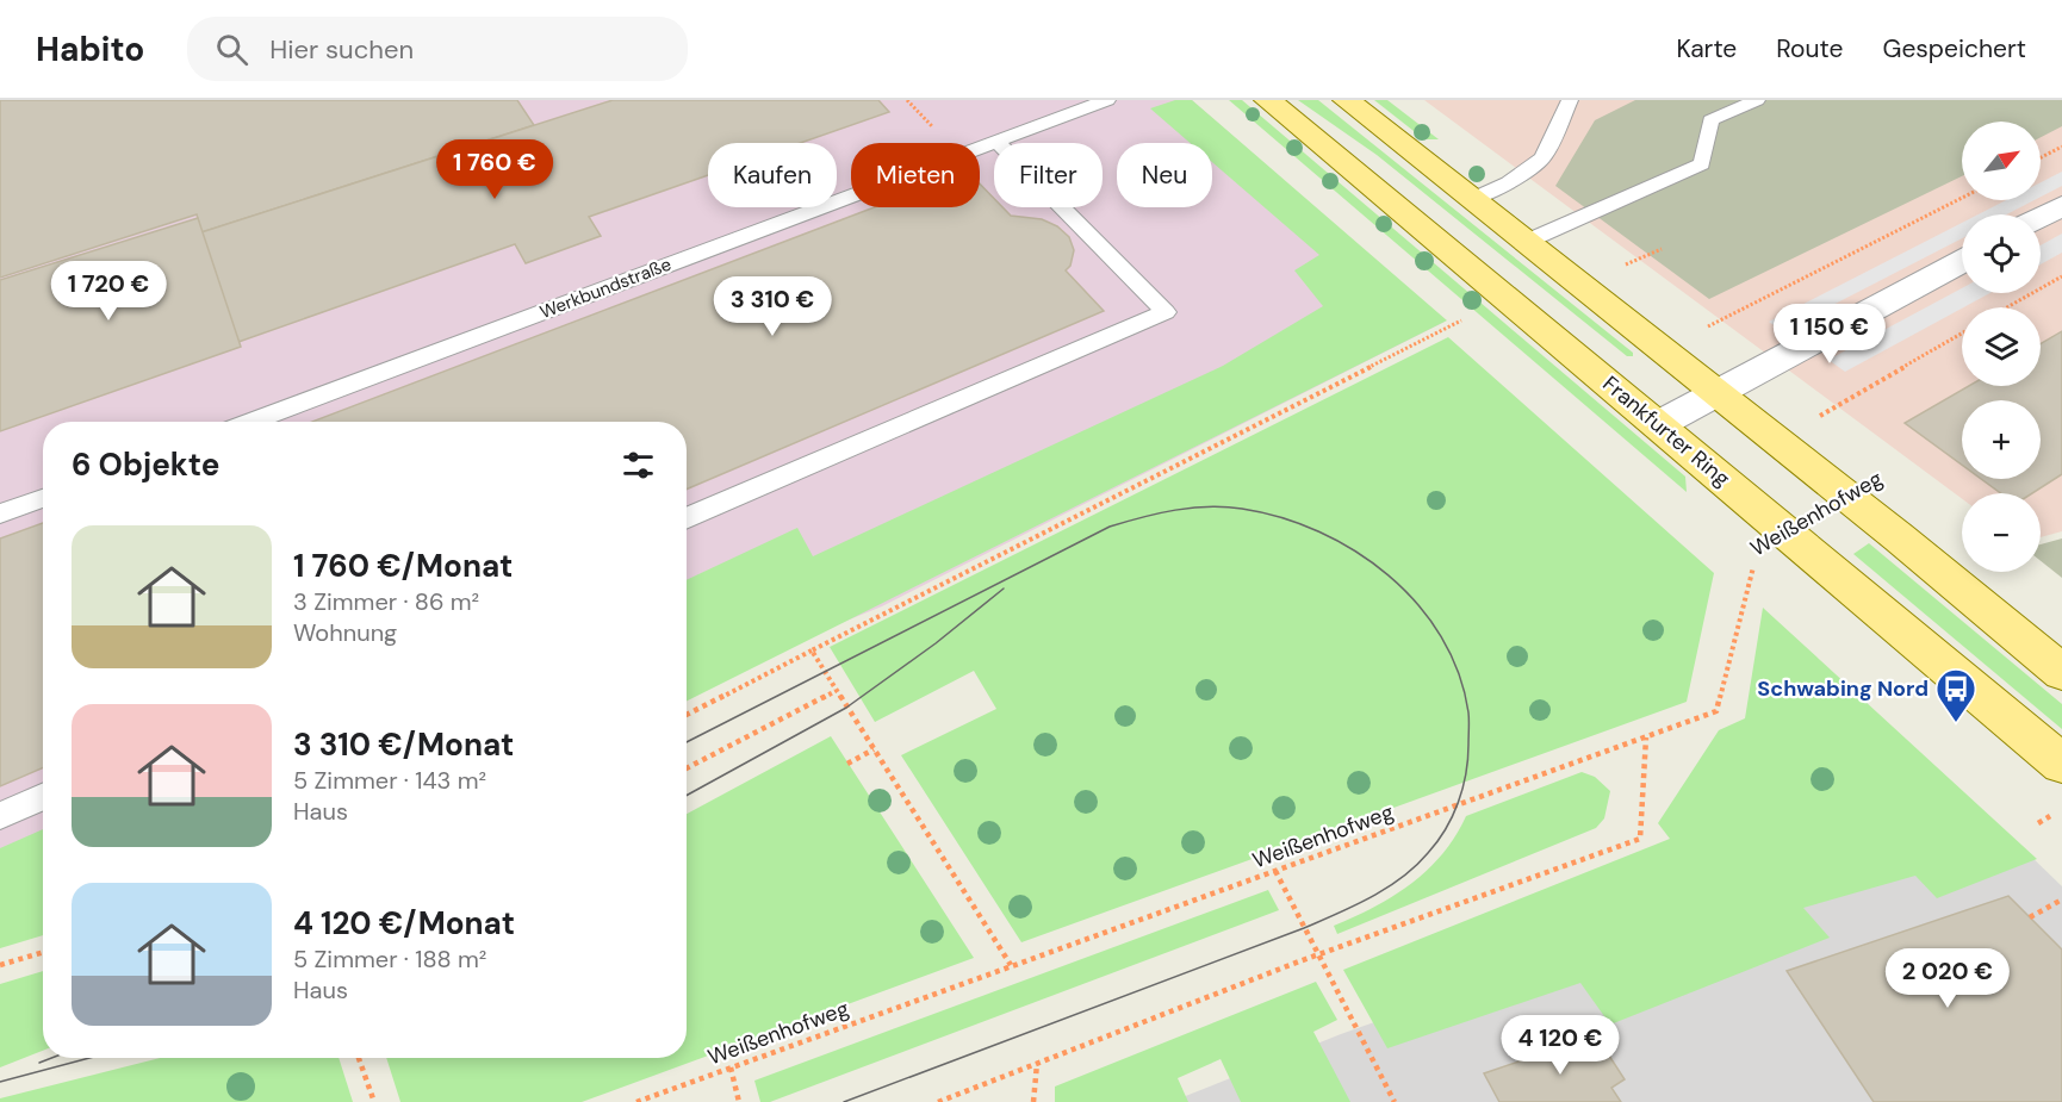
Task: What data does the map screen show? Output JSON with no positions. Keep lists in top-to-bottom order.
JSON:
{
  "streets": {
    "main road": ["Frankfurter Ring"],
    "lane": ["Werkbundstraße"],
    "path": ["Weißenhofweg"]
  },
  "crossings": [
    ["Frankfurter Ring", "Weißenhofweg"]
  ],
  "places": {
    "bus stop": ["Schwabing Nord"]
  },
  "north": "top right",
  "page": {
    "header": "Habito",
    "search": "Hier suchen",
    "nav": ["Karte", "Route", "Gespeichert"],
    "map_buttons": ["+", "−"],
    "price": [
      "1 760 €",
      "1 720 €",
      "3 310 €",
      "1 150 €",
      "2 020 €",
      "4 120 €"
    ],
    "chip": [
      "Kaufen",
      "Mieten",
      "Filter",
      "Neu"
    ],
    "heading": "6 Objekte",
    "list": [
      {
        "name": "1 760 €/Monat",
        "note": "3 Zimmer · 86 m² · Wohnung"
      },
      {
        "name": "3 310 €/Monat",
        "note": "5 Zimmer · 143 m² · Haus"
      },
      {
        "name": "4 120 €/Monat",
        "note": "5 Zimmer · 188 m² · Haus"
      }
    ]
  }
}
